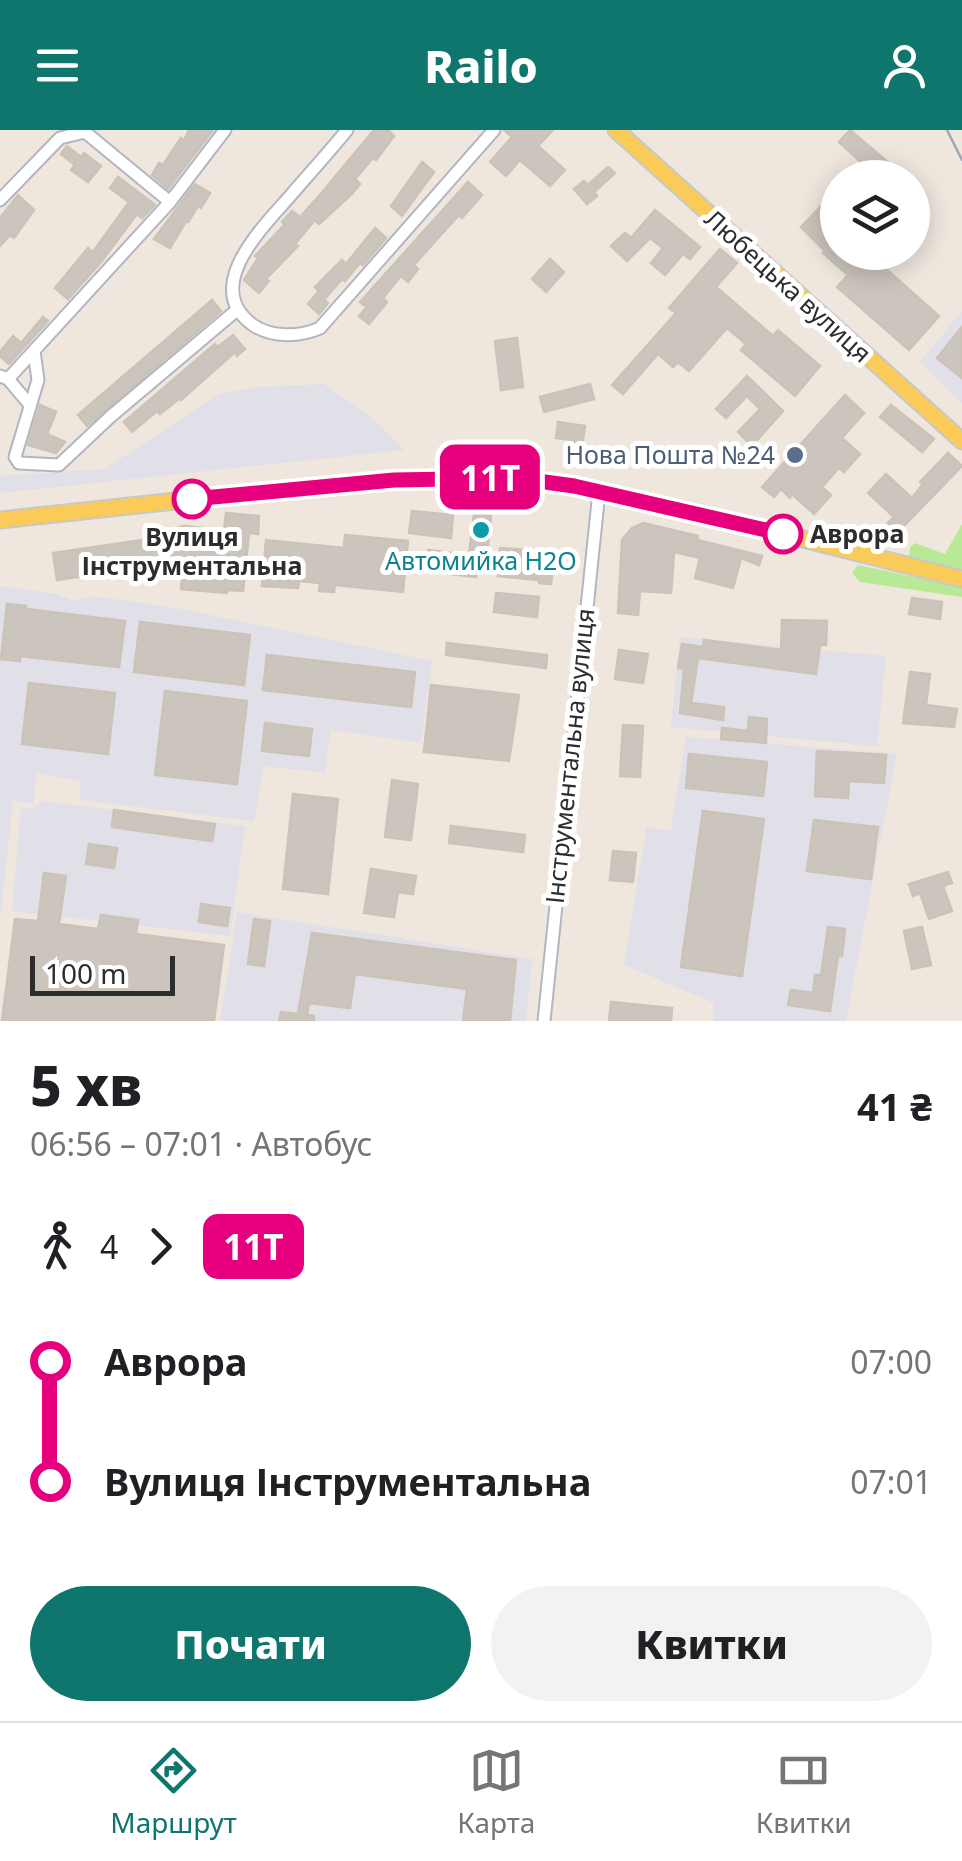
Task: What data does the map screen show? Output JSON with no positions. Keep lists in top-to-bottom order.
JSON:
{
  "streets": {
    "main road": ["Любецька вулиця"],
    "street": ["Інструментальна вулиця"]
  },
  "places": [
    "Нова Пошта №24",
    "Вулиця Інструментальна",
    "Автомийка H2O",
    "Аврора"
  ],
  "lines": ["bus line 11Т"],
  "scale_bar": "100 m",
  "page": {
    "header": "Railo",
    "on_map": "11Т",
    "scale": "100 m",
    "heading": ["5 хв", "06:56 – 07:01 · Автобус", "41 ₴"],
    "legs": ["4", "11Т"],
    "list": [
      {
        "name": "Аврора",
        "value": "07:00"
      },
      {
        "name": "Вулиця Інструментальна",
        "value": "07:01"
      }
    ],
    "buttons": ["Почати", "Квитки"],
    "tabs": ["Маршрут", "Карта", "Квитки"]
  }
}
